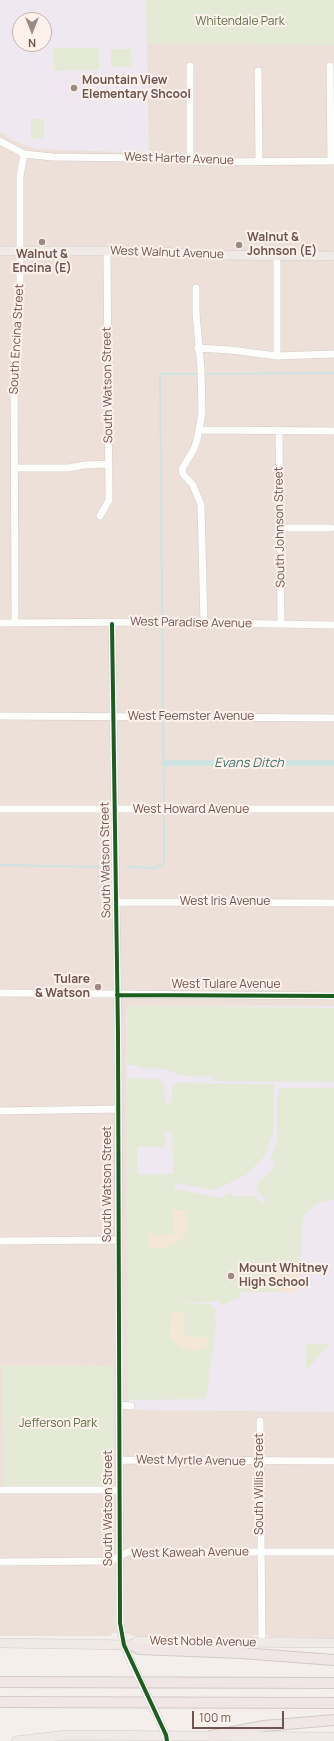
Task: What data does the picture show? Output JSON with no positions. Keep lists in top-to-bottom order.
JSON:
{
  "streets": {
    "main road": ["West Walnut Avenue", "West Noble Avenue"],
    "street": [
      "West Harter Avenue",
      "South Encina Street",
      "South Watson Street",
      "South Johnson Street",
      "West Paradise Avenue",
      "West Feemster Avenue",
      "West Howard Avenue",
      "West Iris Avenue",
      "West Tulare Avenue",
      "West Myrtle Avenue",
      "South Willis Street",
      "West Kaweah Avenue"
    ]
  },
  "crossings": [
    ["West Harter Avenue", "South Encina Street"],
    ["West Walnut Avenue", "South Encina Street"],
    ["West Walnut Avenue", "South Watson Street"],
    ["South Encina Street", "West Paradise Avenue"],
    ["South Watson Street", "West Paradise Avenue"],
    ["South Watson Street", "West Feemster Avenue"],
    ["South Watson Street", "West Howard Avenue"],
    ["South Watson Street", "West Iris Avenue"],
    ["South Watson Street", "West Tulare Avenue"],
    ["South Watson Street", "West Myrtle Avenue"],
    ["South Watson Street", "West Kaweah Avenue"],
    ["South Watson Street", "West Noble Avenue"],
    ["South Johnson Street", "West Paradise Avenue"],
    ["West Myrtle Avenue", "South Willis Street"],
    ["South Willis Street", "West Kaweah Avenue"],
    ["South Willis Street", "West Noble Avenue"]
  ],
  "water": ["Evans Ditch"],
  "parks": ["Whitendale Park", "Jefferson Park"],
  "places": [
    "Mountain View Elementary Shcool",
    "Walnut & Encina (E)",
    "Walnut & Johnson (E)",
    "Tulare & Watson",
    "Mount Whitney High School"
  ],
  "scale_bar": "100 m",
  "north": "bottom"
}
